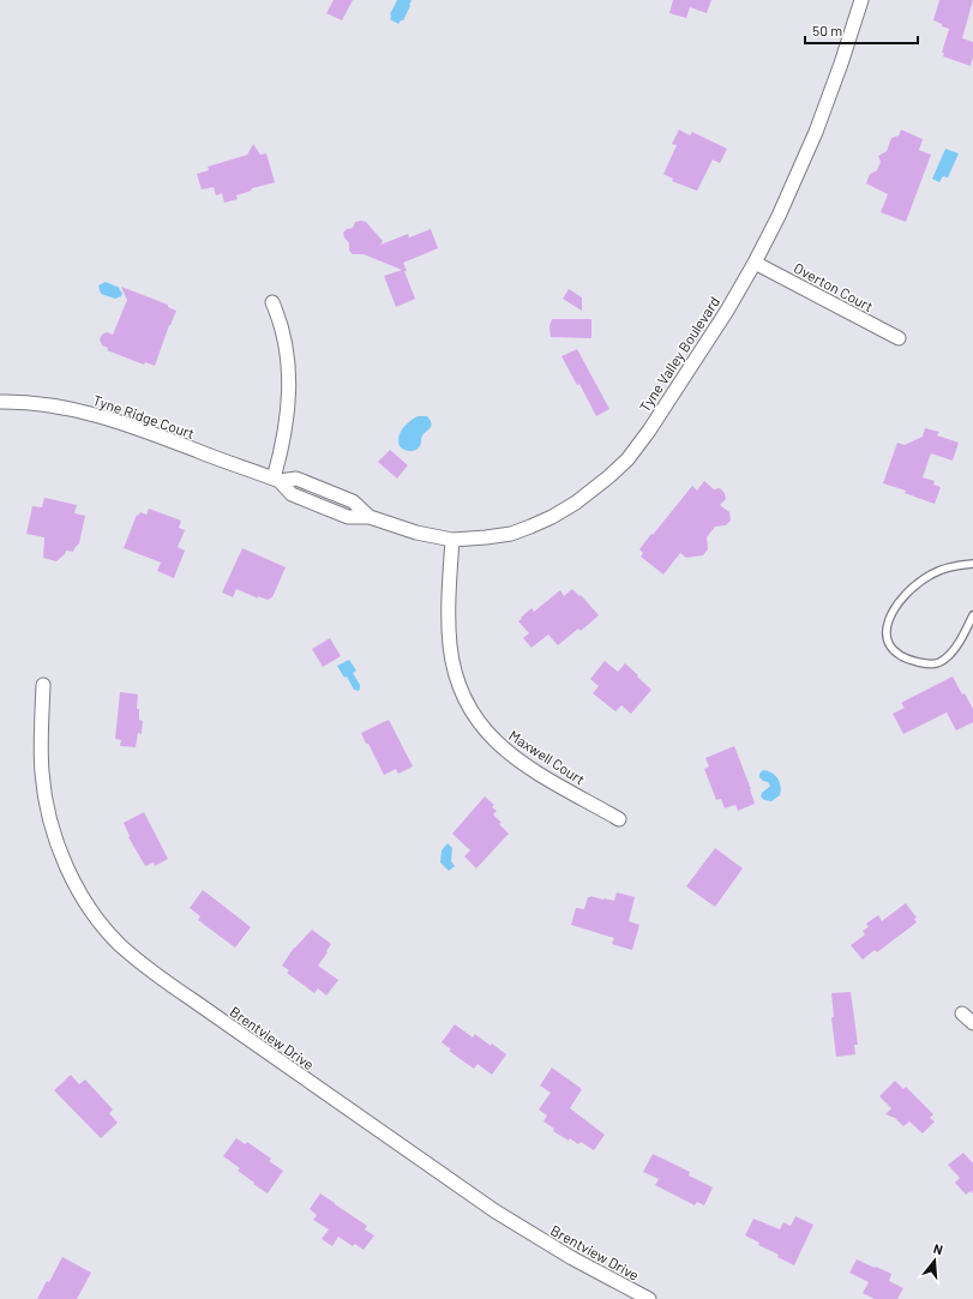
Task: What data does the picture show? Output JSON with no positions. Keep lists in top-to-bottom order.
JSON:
{
  "streets": {
    "street": [
      "Overton Court",
      "Tyne Valley Boulevard",
      "Tyne Ridge Court",
      "Maxwell Court",
      "Brentview Drive"
    ]
  },
  "crossings": [
    ["Overton Court", "Tyne Valley Boulevard"],
    ["Tyne Valley Boulevard", "Tyne Ridge Court"],
    ["Tyne Valley Boulevard", "Maxwell Court"]
  ],
  "scale_bar": "50 m",
  "north": "top"
}
